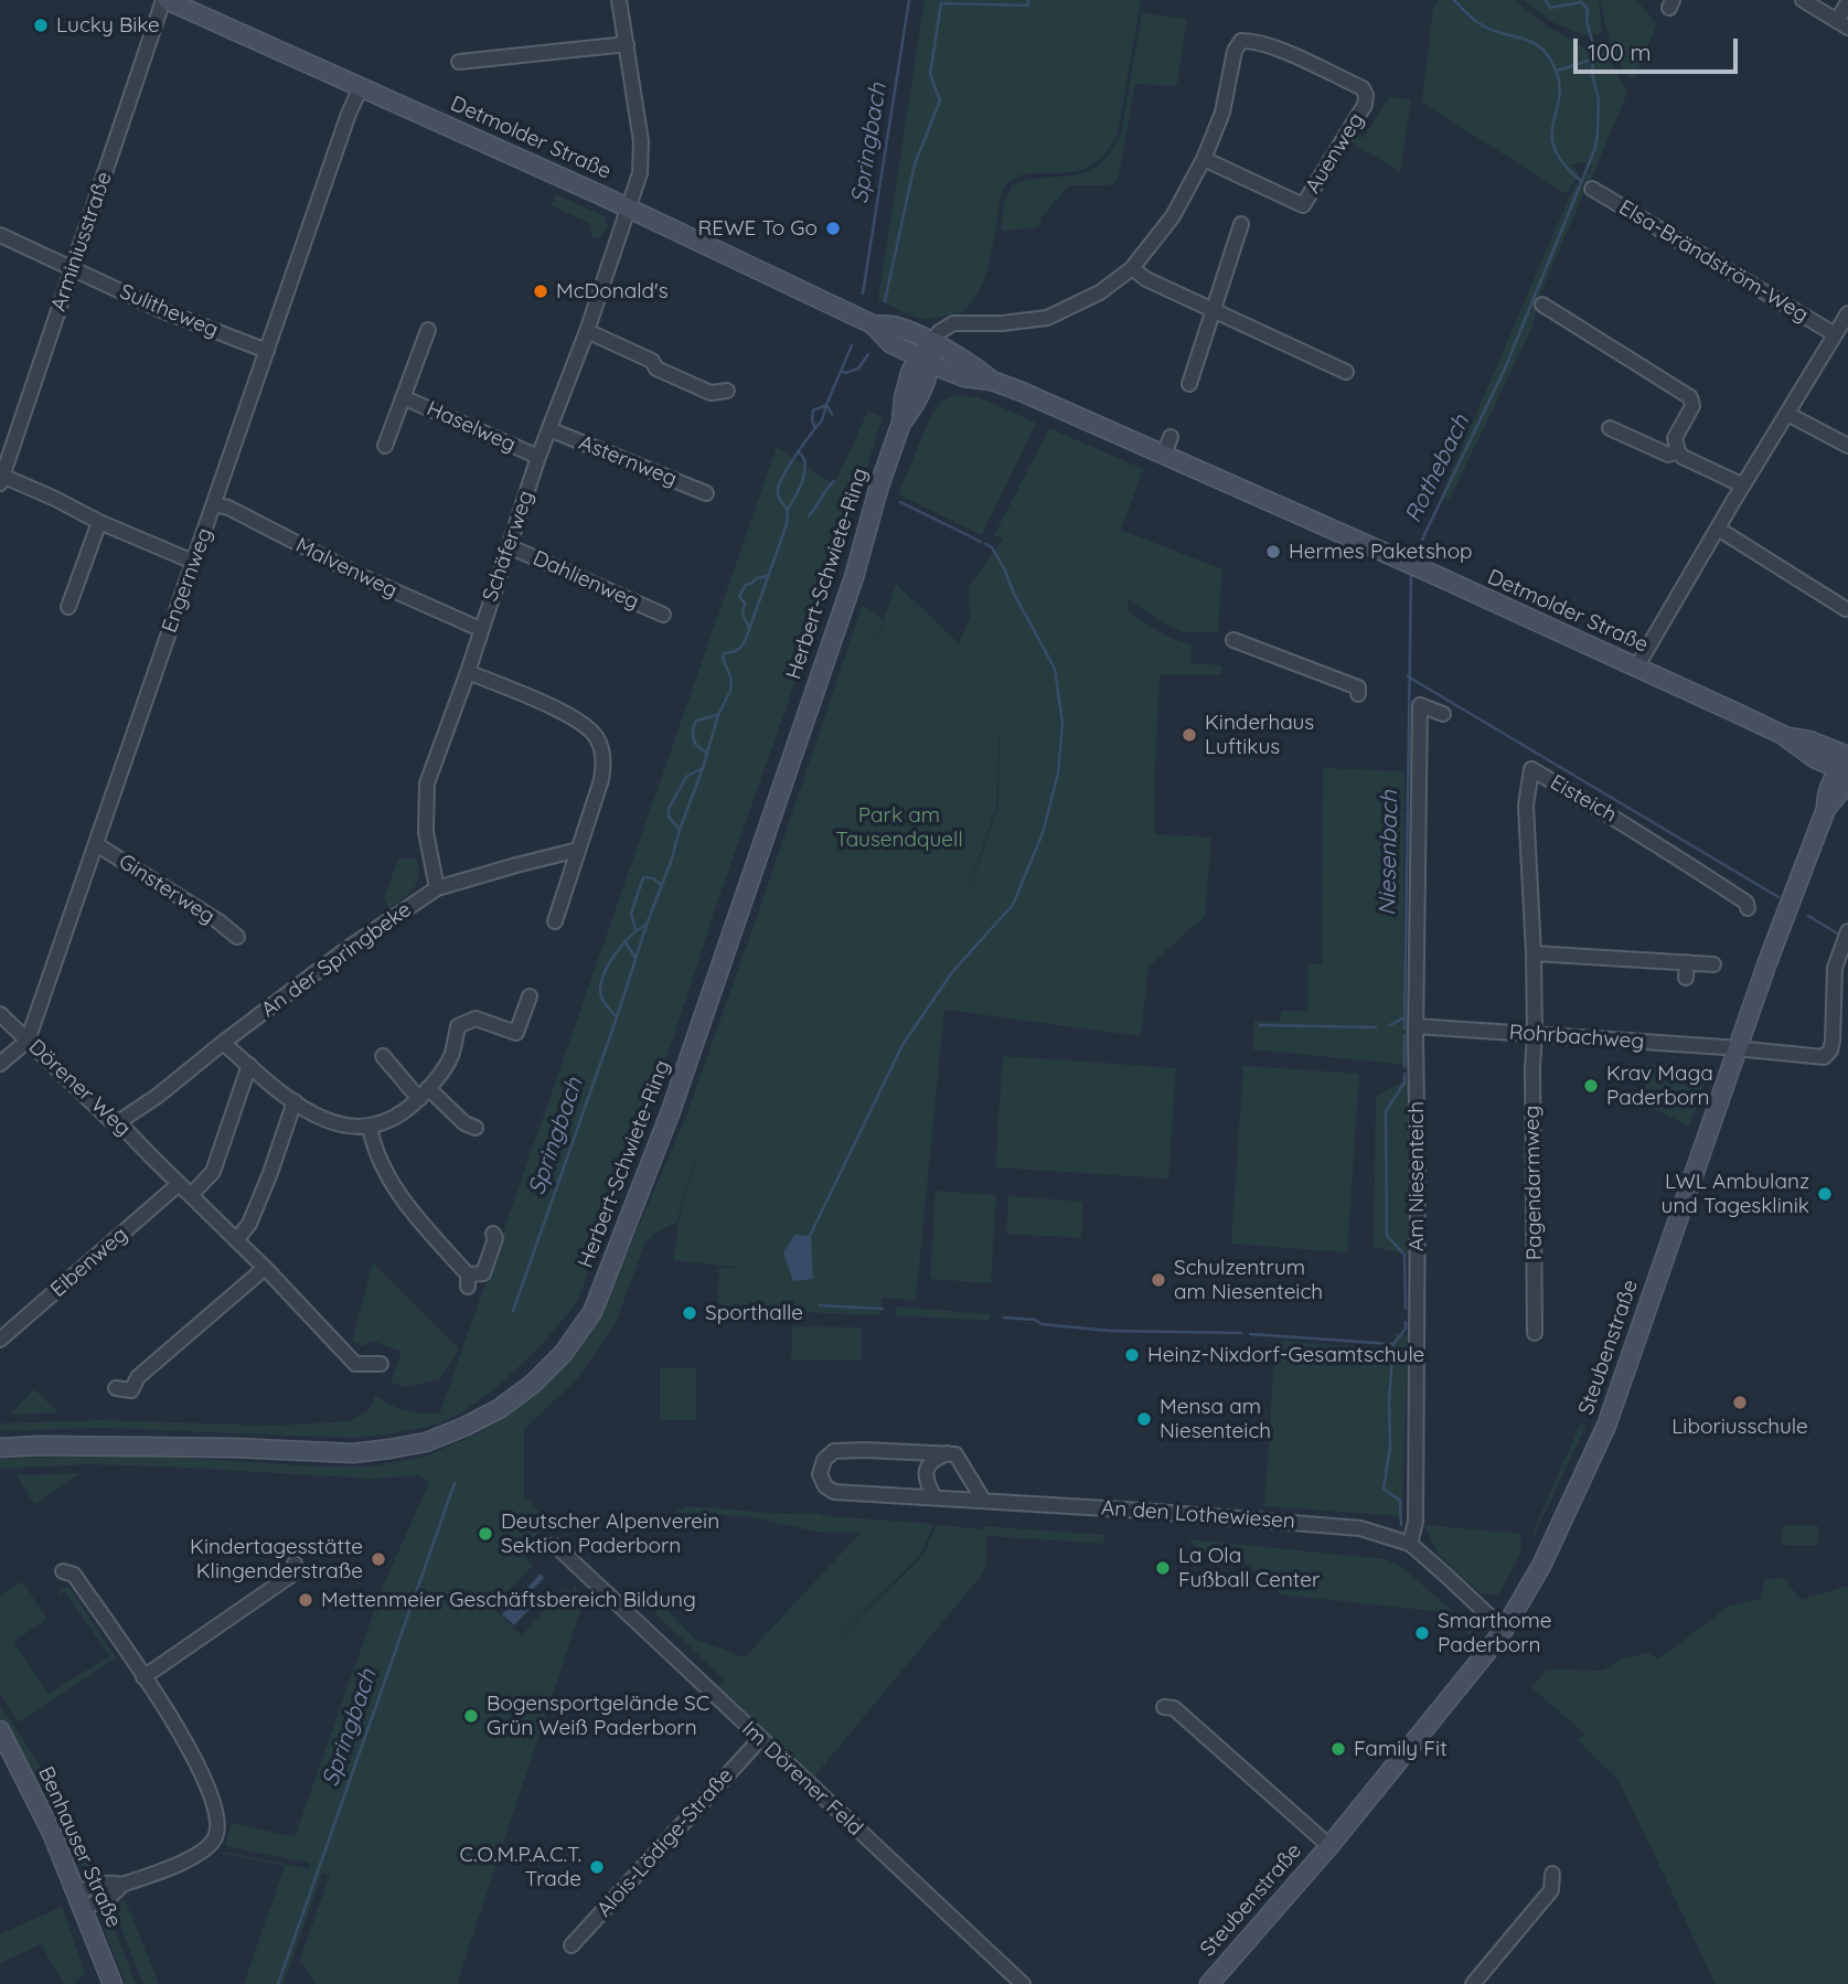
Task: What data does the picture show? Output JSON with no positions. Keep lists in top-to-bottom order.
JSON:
{
  "streets": {
    "main road": [
      "Detmolder Straße",
      "Herbert-Schwiete-Ring",
      "Steubenstraße",
      "Benhauser Straße"
    ],
    "street": [
      "Auenweg",
      "Arminiusstraße",
      "Elsa-Brändström-Weg",
      "Sulitheweg",
      "Haselweg",
      "Asternweg",
      "Schäferweg",
      "Malvenweg",
      "Engernweg",
      "Dahlienweg",
      "Eisteich",
      "Ginsterweg",
      "An der Springbeke",
      "Rohrbachweg",
      "Dörener Weg",
      "Am Niesenteich",
      "Pagendarmweg",
      "Eibenweg",
      "An den Lothewiesen",
      "Im Dörener Feld",
      "Alois-Lödige-Straße"
    ]
  },
  "crossings": [
    ["Detmolder Straße", "Arminiusstraße"],
    ["Detmolder Straße", "Schäferweg"],
    ["Detmolder Straße", "Herbert-Schwiete-Ring"],
    ["Detmolder Straße", "Engernweg"],
    ["Detmolder Straße", "Steubenstraße"],
    ["Arminiusstraße", "Sulitheweg"],
    ["Sulitheweg", "Engernweg"],
    ["Haselweg", "Schäferweg"],
    ["Asternweg", "Schäferweg"],
    ["Schäferweg", "Malvenweg"],
    ["Schäferweg", "Dahlienweg"],
    ["Schäferweg", "An der Springbeke"],
    ["Malvenweg", "Engernweg"],
    ["Engernweg", "Ginsterweg"],
    ["Engernweg", "Dörener Weg"],
    ["Eisteich", "Rohrbachweg"],
    ["Eisteich", "Pagendarmweg"],
    ["An der Springbeke", "Dörener Weg"],
    ["Rohrbachweg", "Am Niesenteich"],
    ["Rohrbachweg", "Pagendarmweg"],
    ["Rohrbachweg", "Steubenstraße"],
    ["Dörener Weg", "Eibenweg"],
    ["Am Niesenteich", "An den Lothewiesen"],
    ["Im Dörener Feld", "Alois-Lödige-Straße"]
  ],
  "water": ["Springbach", "Rothebach", "Niesenbach"],
  "parks": ["Park am Tausendquell"],
  "places": [
    "Lucky Bike",
    "REWE To Go",
    "McDonald's",
    "Hermes Paketshop",
    "Kinderhaus Luftikus",
    "Krav Maga Paderborn",
    "LWL Ambulanz und Tagesklinik",
    "Schulzentrum am Niesenteich",
    "Sporthalle",
    "Heinz-Nixdorf-Gesamtschule",
    "Liboriusschule",
    "Mensa am Niesenteich",
    "Deutscher Alpenverein Sektion Paderborn",
    "Kindertagesstätte Klingenderstraße",
    "La Ola Fußball Center",
    "Mettenmeier Geschäftsbereich Bildung",
    "Smarthome Paderborn",
    "Bogensportgelände SC Grün Weiß Paderborn",
    "Family Fit",
    "C.O.M.P.A.C.T. Trade"
  ],
  "scale_bar": "100 m"
}
